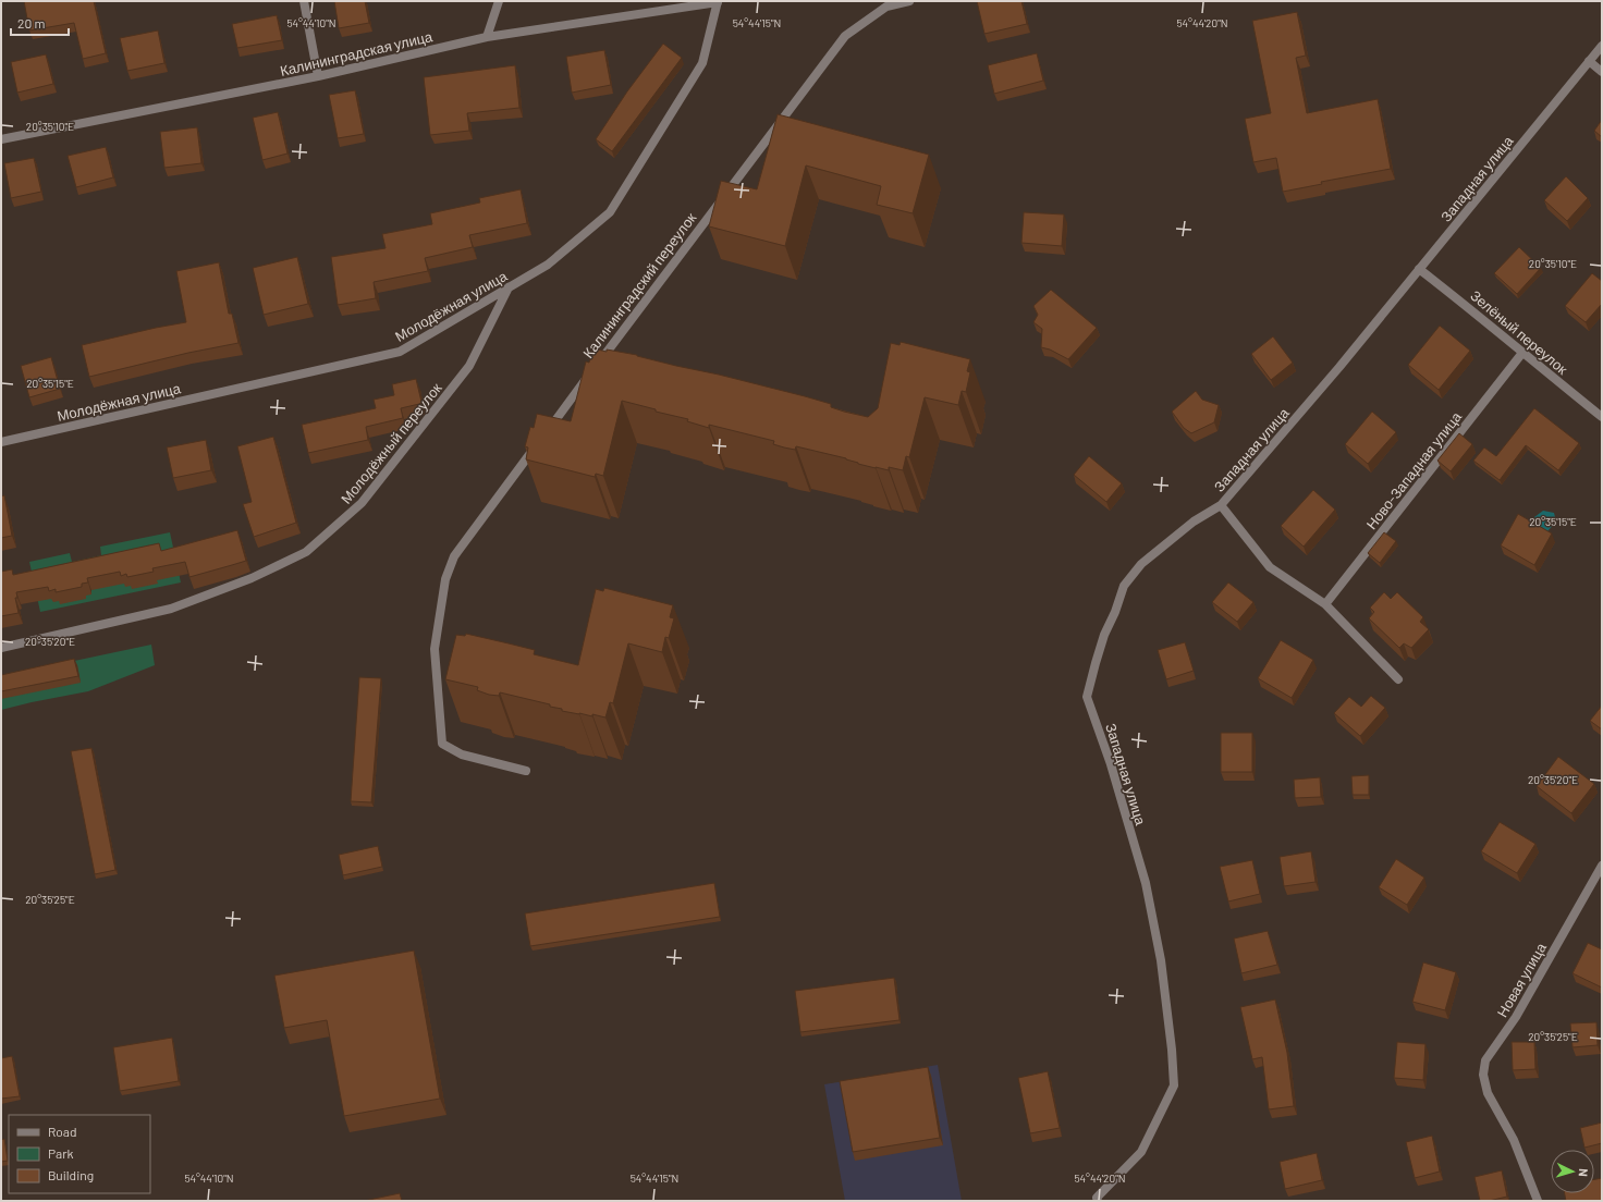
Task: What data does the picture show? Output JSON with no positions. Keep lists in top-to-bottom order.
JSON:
{
  "streets": {
    "street": [
      "Калининградская улица",
      "Западная улица",
      "Калининградский переулок",
      "Молодёжная улица",
      "Зелёный переулок",
      "Молодёжный переулок",
      "Ново-Западная улица",
      "Новая улица"
    ]
  },
  "crossings": [
    ["Калининградская улица", "Молодёжная улица"],
    ["Западная улица", "Зелёный переулок"],
    ["Молодёжная улица", "Молодёжный переулок"],
    ["Зелёный переулок", "Ново-Западная улица"]
  ],
  "legend": ["Road", "Park", "Building"],
  "scale_bar": "20 m",
  "north": "right",
  "coordinates": [
    "54°44'10\"N",
    "54°44'15\"N",
    "54°44'20\"N",
    "20°35'10\"E",
    "20°35'15\"E",
    "20°35'20\"E",
    "20°35'25\"E"
  ]
}
